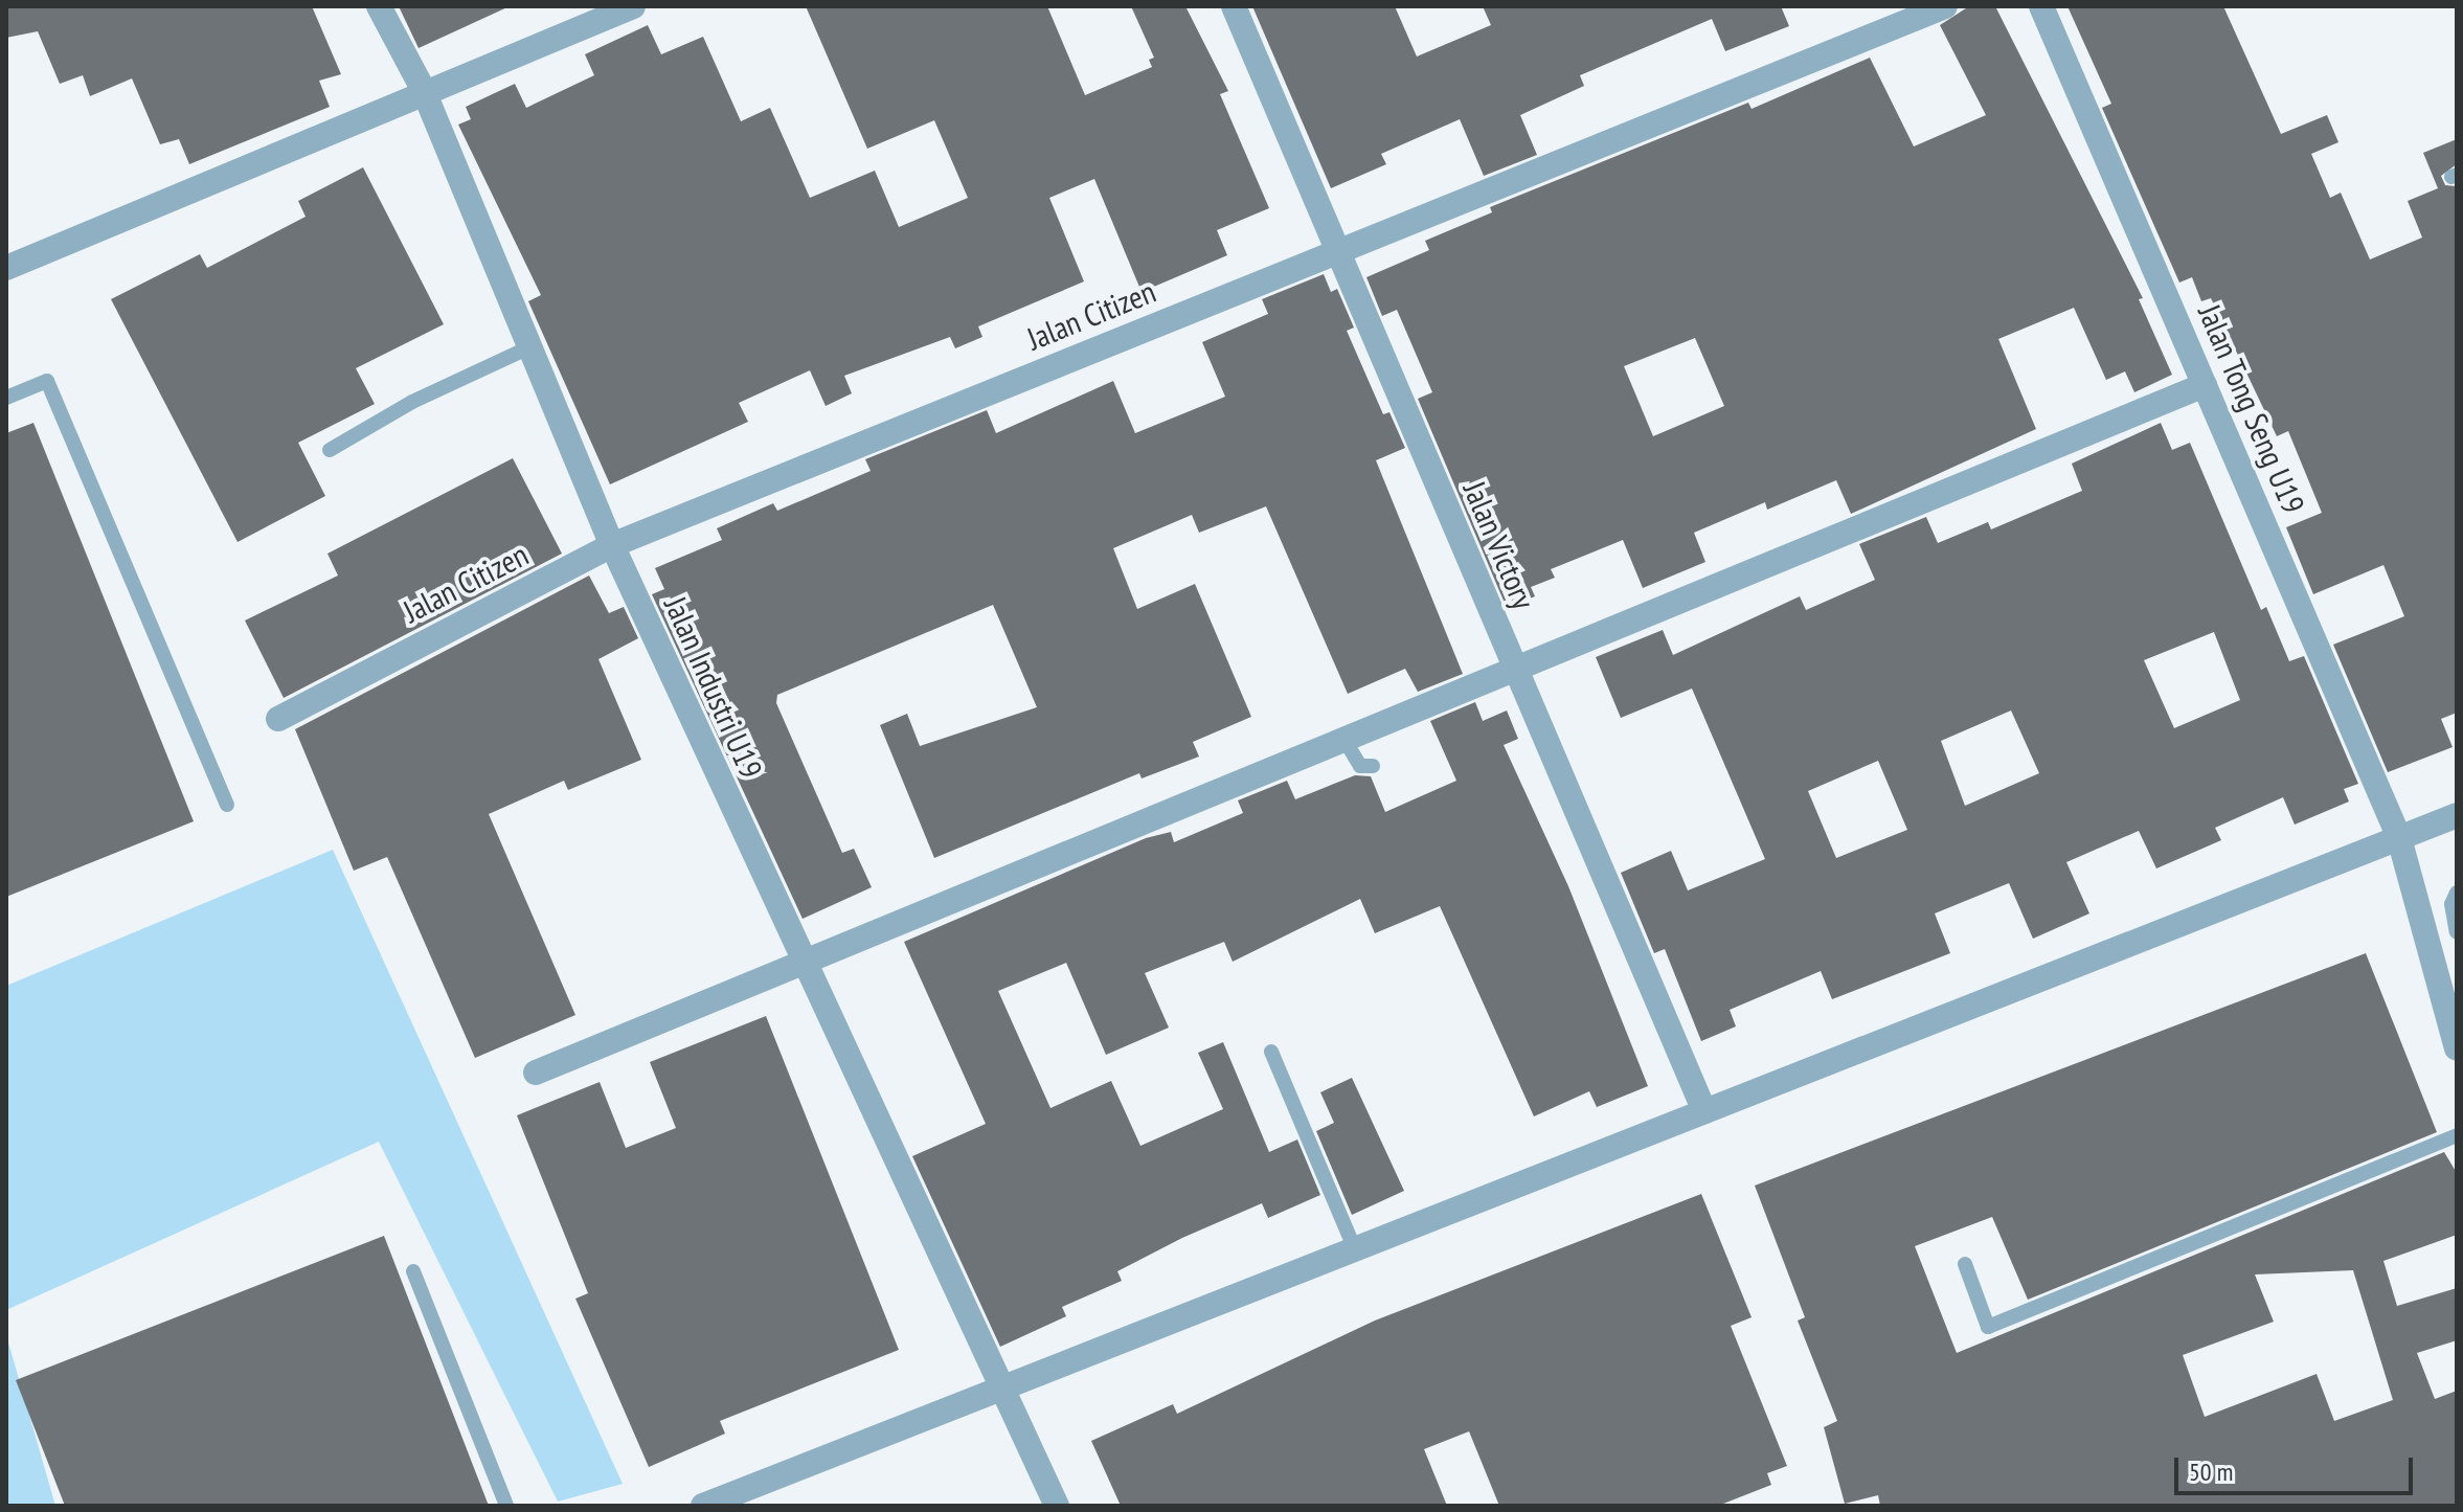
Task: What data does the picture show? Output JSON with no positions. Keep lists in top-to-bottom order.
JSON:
{
  "streets": {
    "street": [
      "Jalan Citizen",
      "Jalan Tong Seng U19",
      "Jalan Victory",
      "Jalan Industri U19"
    ]
  },
  "crossings": [
    ["Jalan Citizen", "Jalan Victory"],
    ["Jalan Citizen", "Jalan Industri U19"]
  ],
  "scale_bar": "50 m"
}
